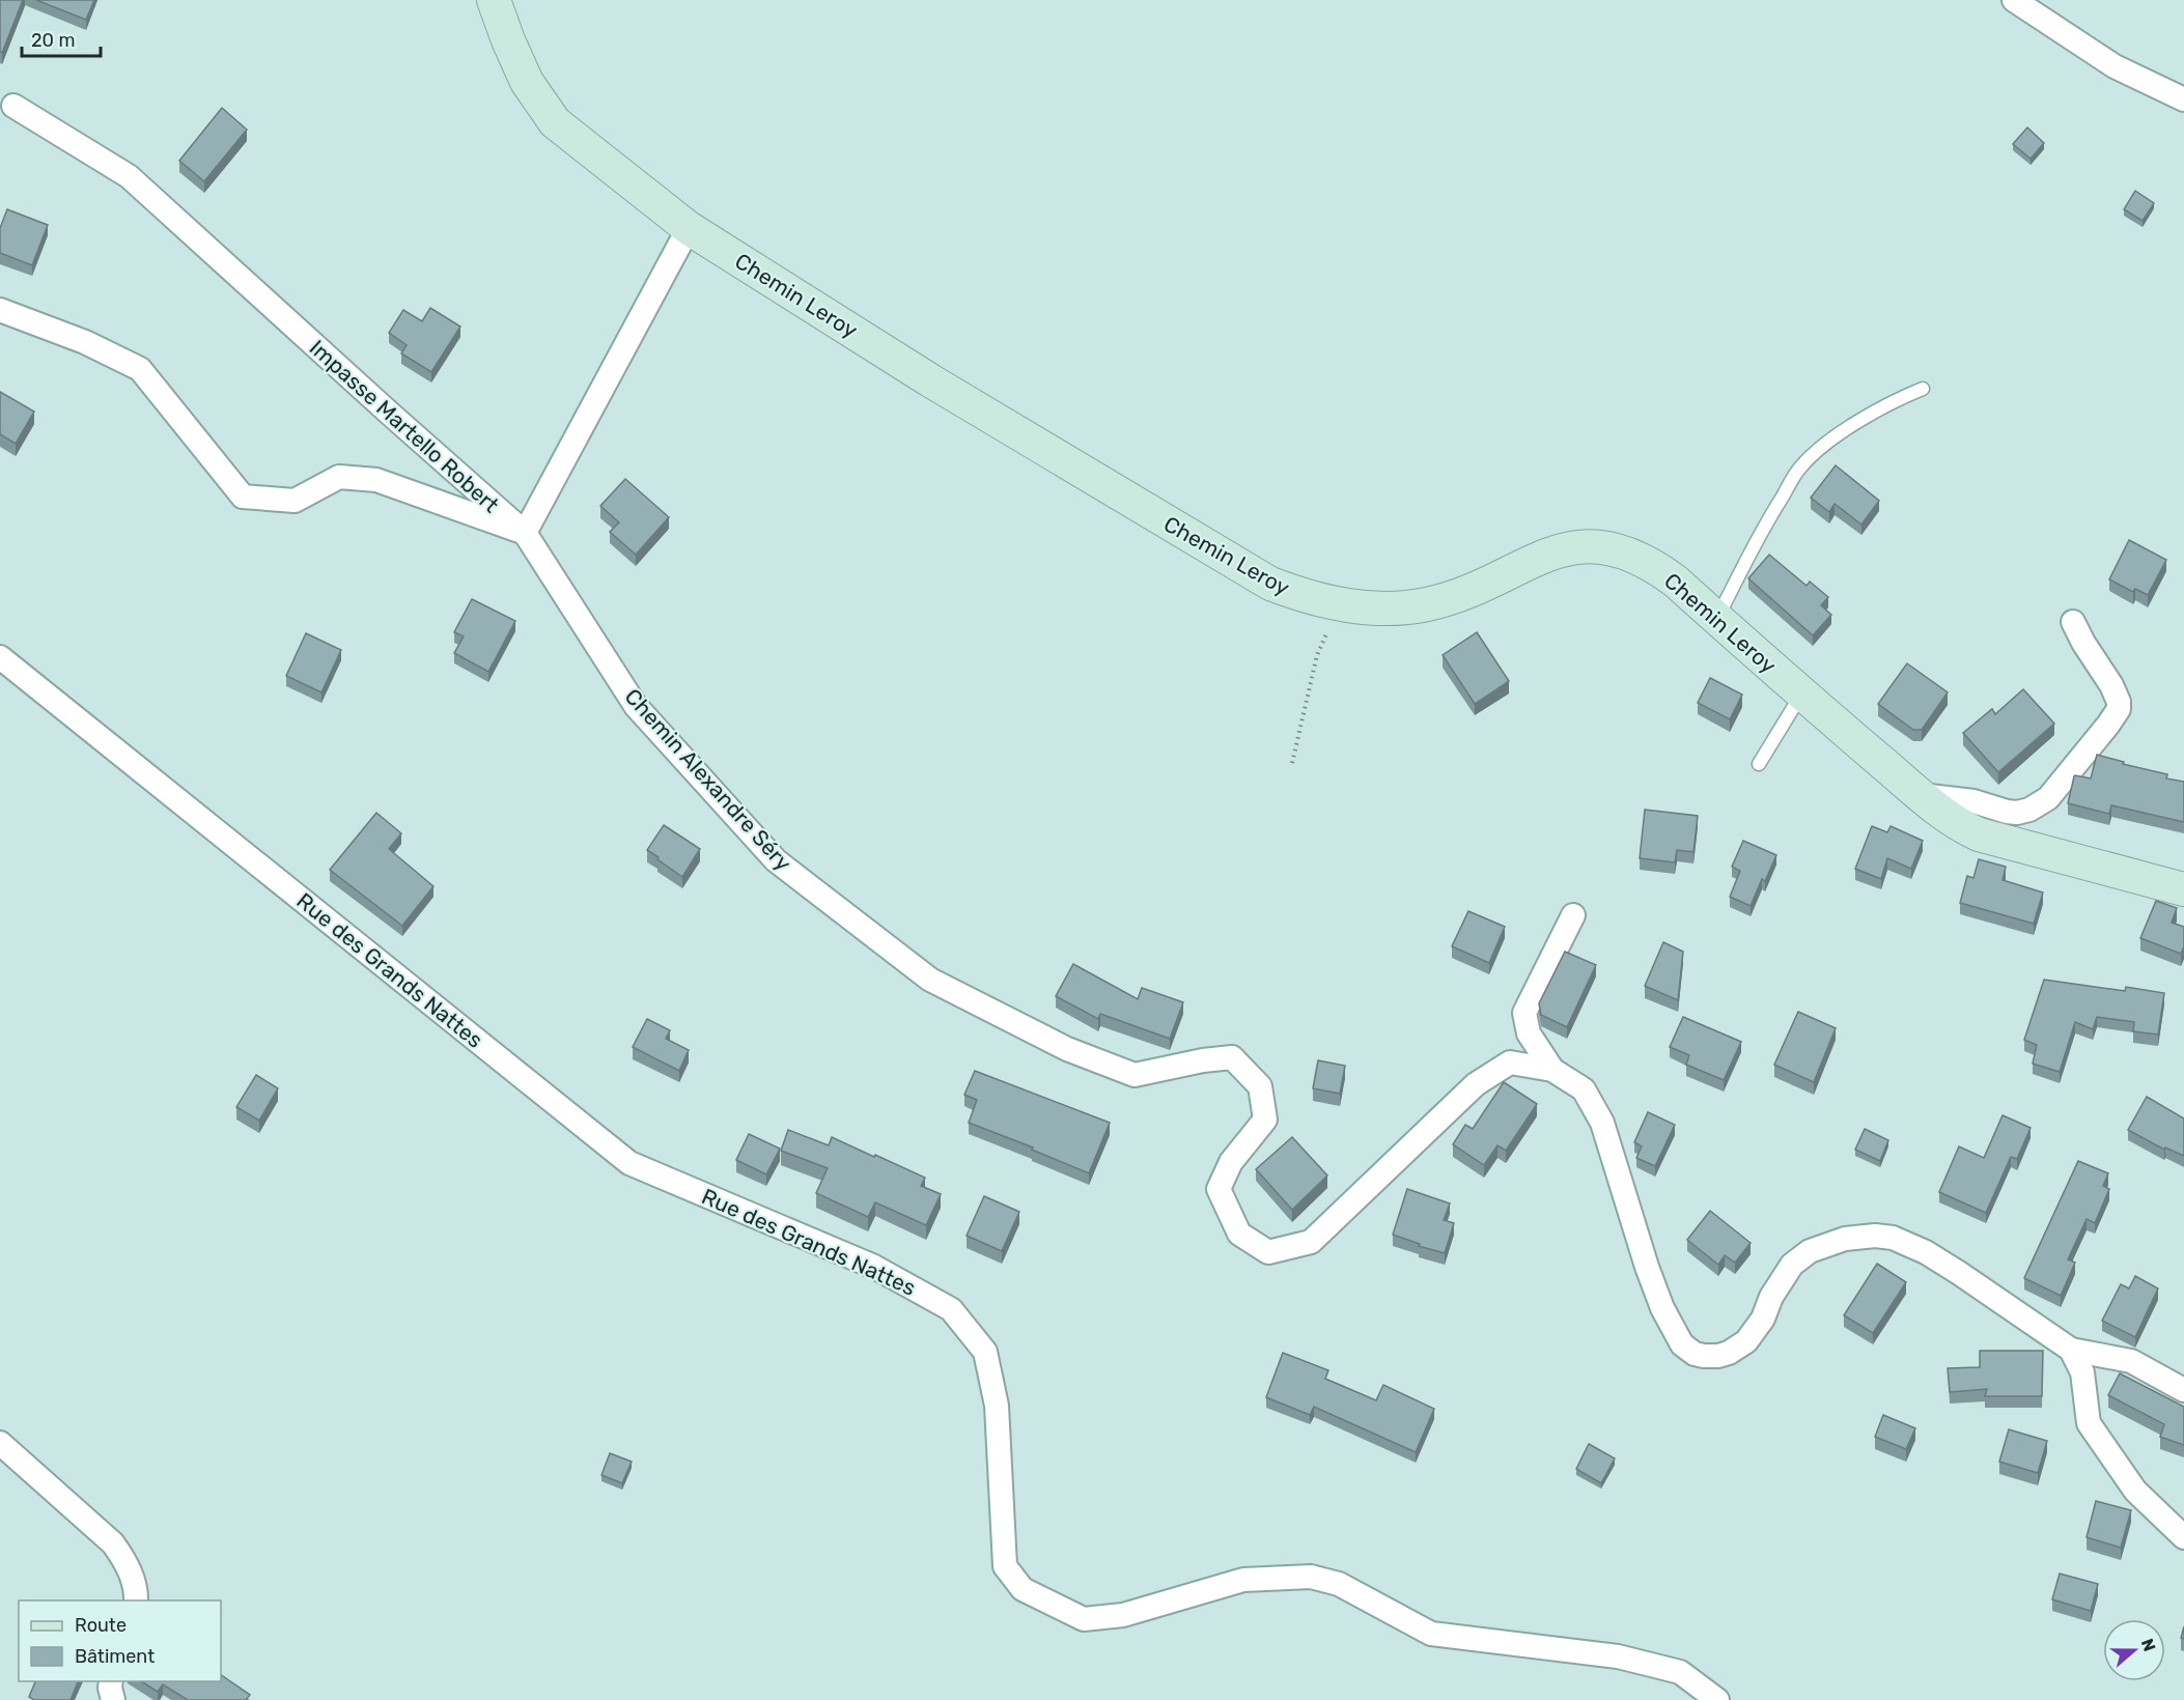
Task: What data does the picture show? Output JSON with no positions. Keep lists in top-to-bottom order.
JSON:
{
  "streets": {
    "street": [
      "Chemin Leroy",
      "Impasse Martello Robert",
      "Chemin Alexandre Séry",
      "Rue des Grands Nattes"
    ]
  },
  "crossings": [
    ["Impasse Martello Robert", "Chemin Alexandre Séry"]
  ],
  "legend": ["Route", "Bâtiment"],
  "scale_bar": "20 m",
  "north": "right"
}
